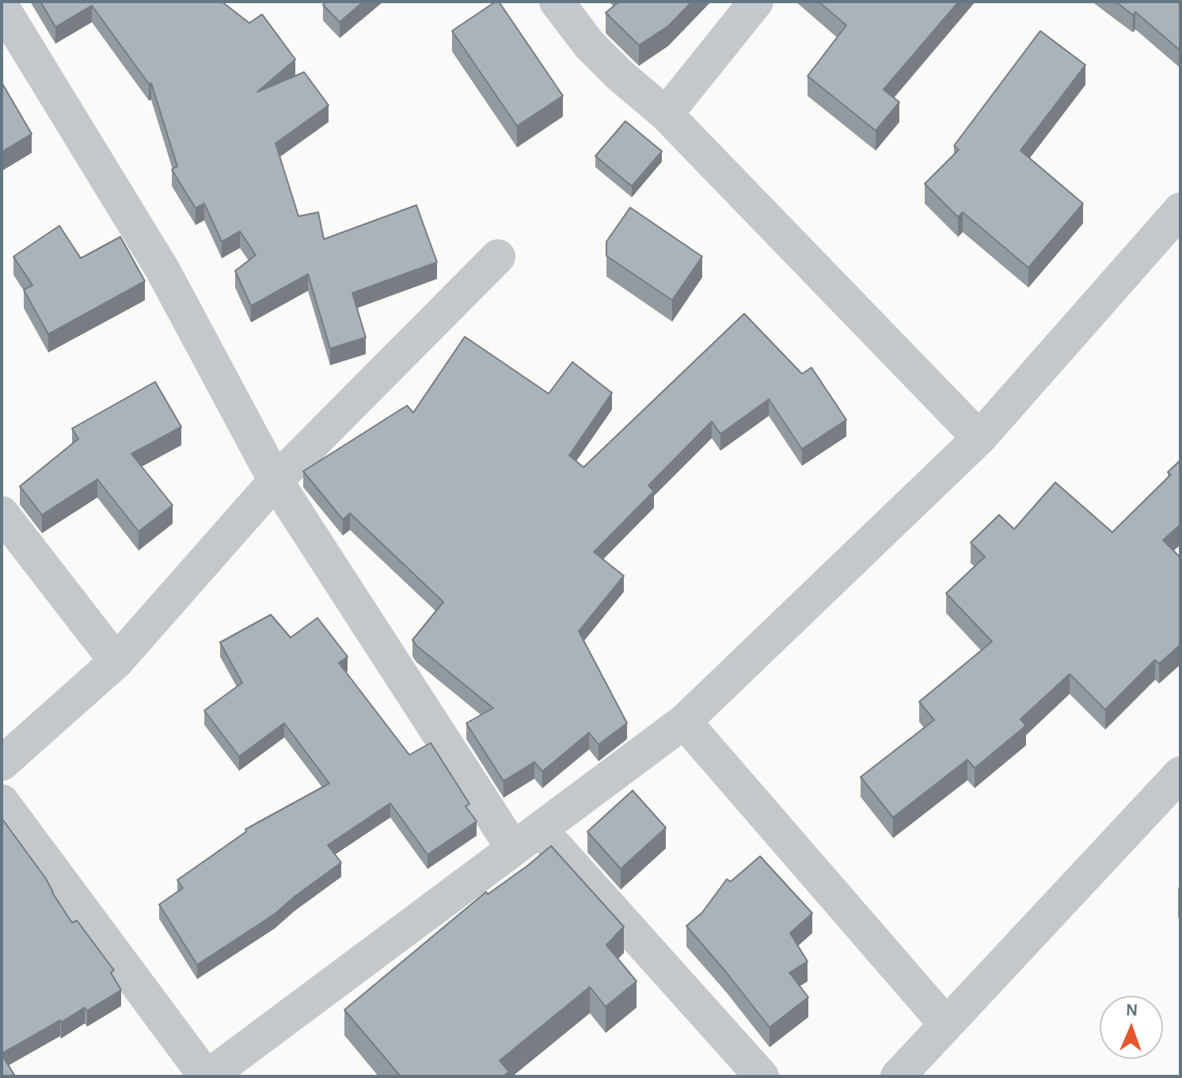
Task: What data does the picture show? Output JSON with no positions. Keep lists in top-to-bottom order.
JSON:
{
  "north": "top"
}
